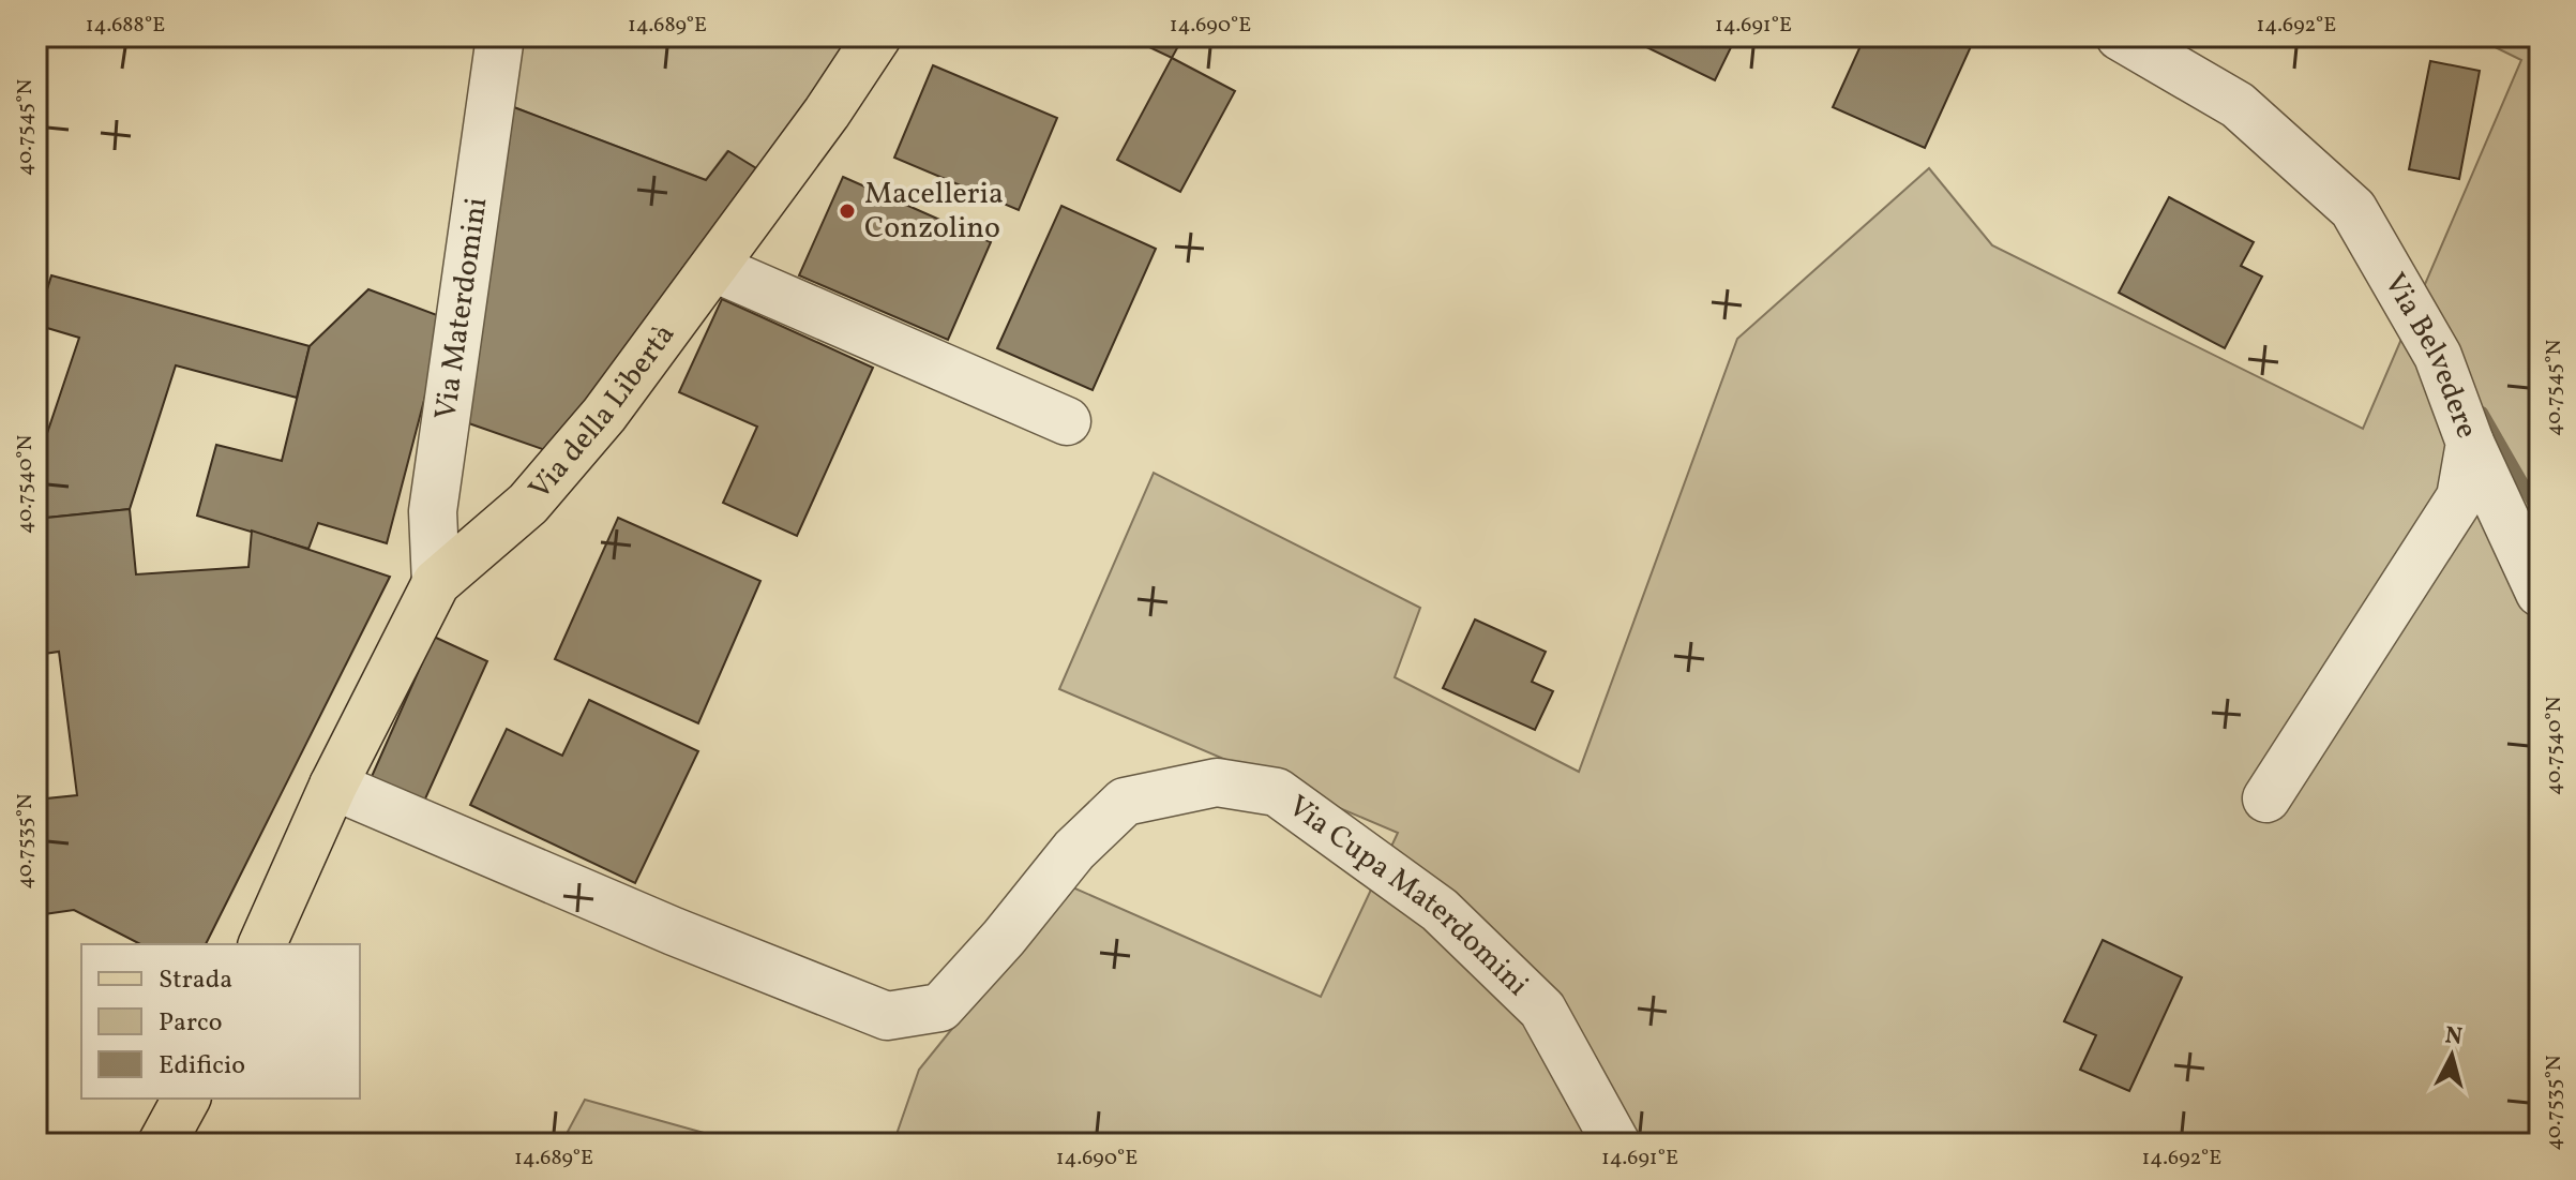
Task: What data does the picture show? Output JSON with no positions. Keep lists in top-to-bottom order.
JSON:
{
  "streets": {
    "main road": ["Via della Libertà"],
    "street": ["Via Materdomini", "Via Belvedere", "Via Cupa Materdomini"]
  },
  "crossings": [
    ["Via Materdomini", "Via della Libertà"],
    ["Via della Libertà", "Via Cupa Materdomini"]
  ],
  "places": ["Macelleria Conzolino"],
  "legend": ["Strada", "Parco", "Edificio"],
  "north": "top",
  "coordinates": [
    "14.688°E",
    "14.689°E",
    "14.690°E",
    "14.691°E",
    "14.692°E",
    "40.7545°N",
    "40.7540°N",
    "40.7535°N"
  ]
}
